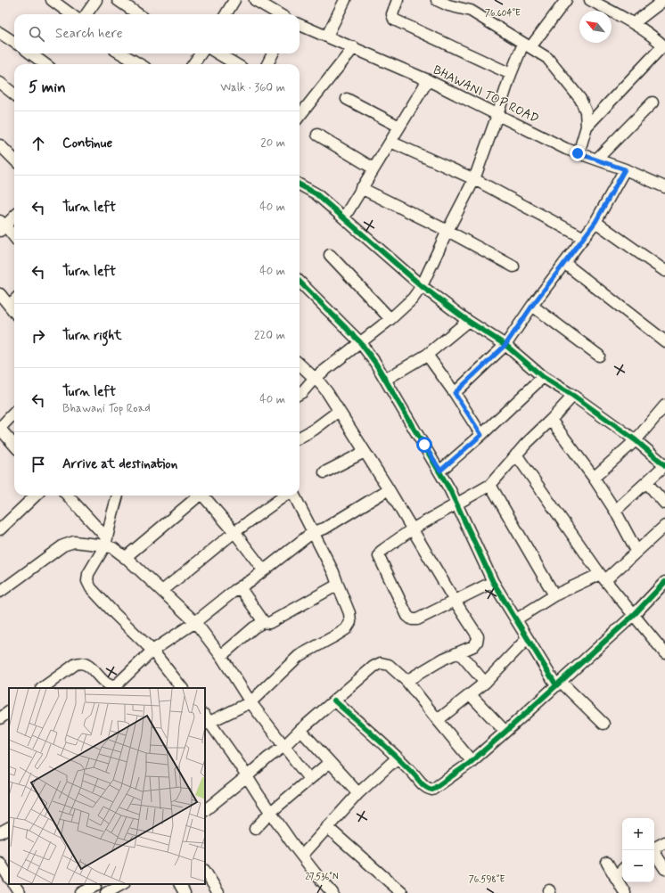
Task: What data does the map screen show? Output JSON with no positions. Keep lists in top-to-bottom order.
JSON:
{
  "streets": {
    "street": ["BHAWANI TOP ROAD"]
  },
  "north": "top left",
  "page": {
    "search": "Search here",
    "heading": ["5 min", "Walk · 360 m"],
    "list": [
      ["Continue", "20 m"],
      ["Turn left", "40 m"],
      ["Turn left", "40 m"],
      ["Turn right", "220 m"],
      ["Turn left", "Bhawani Top Road", "40 m"],
      "Arrive at destination"
    ],
    "map_buttons": ["+", "−"]
  },
  "coordinates": ["76.604°E", "27.536°N", "76.598°E"]
}
